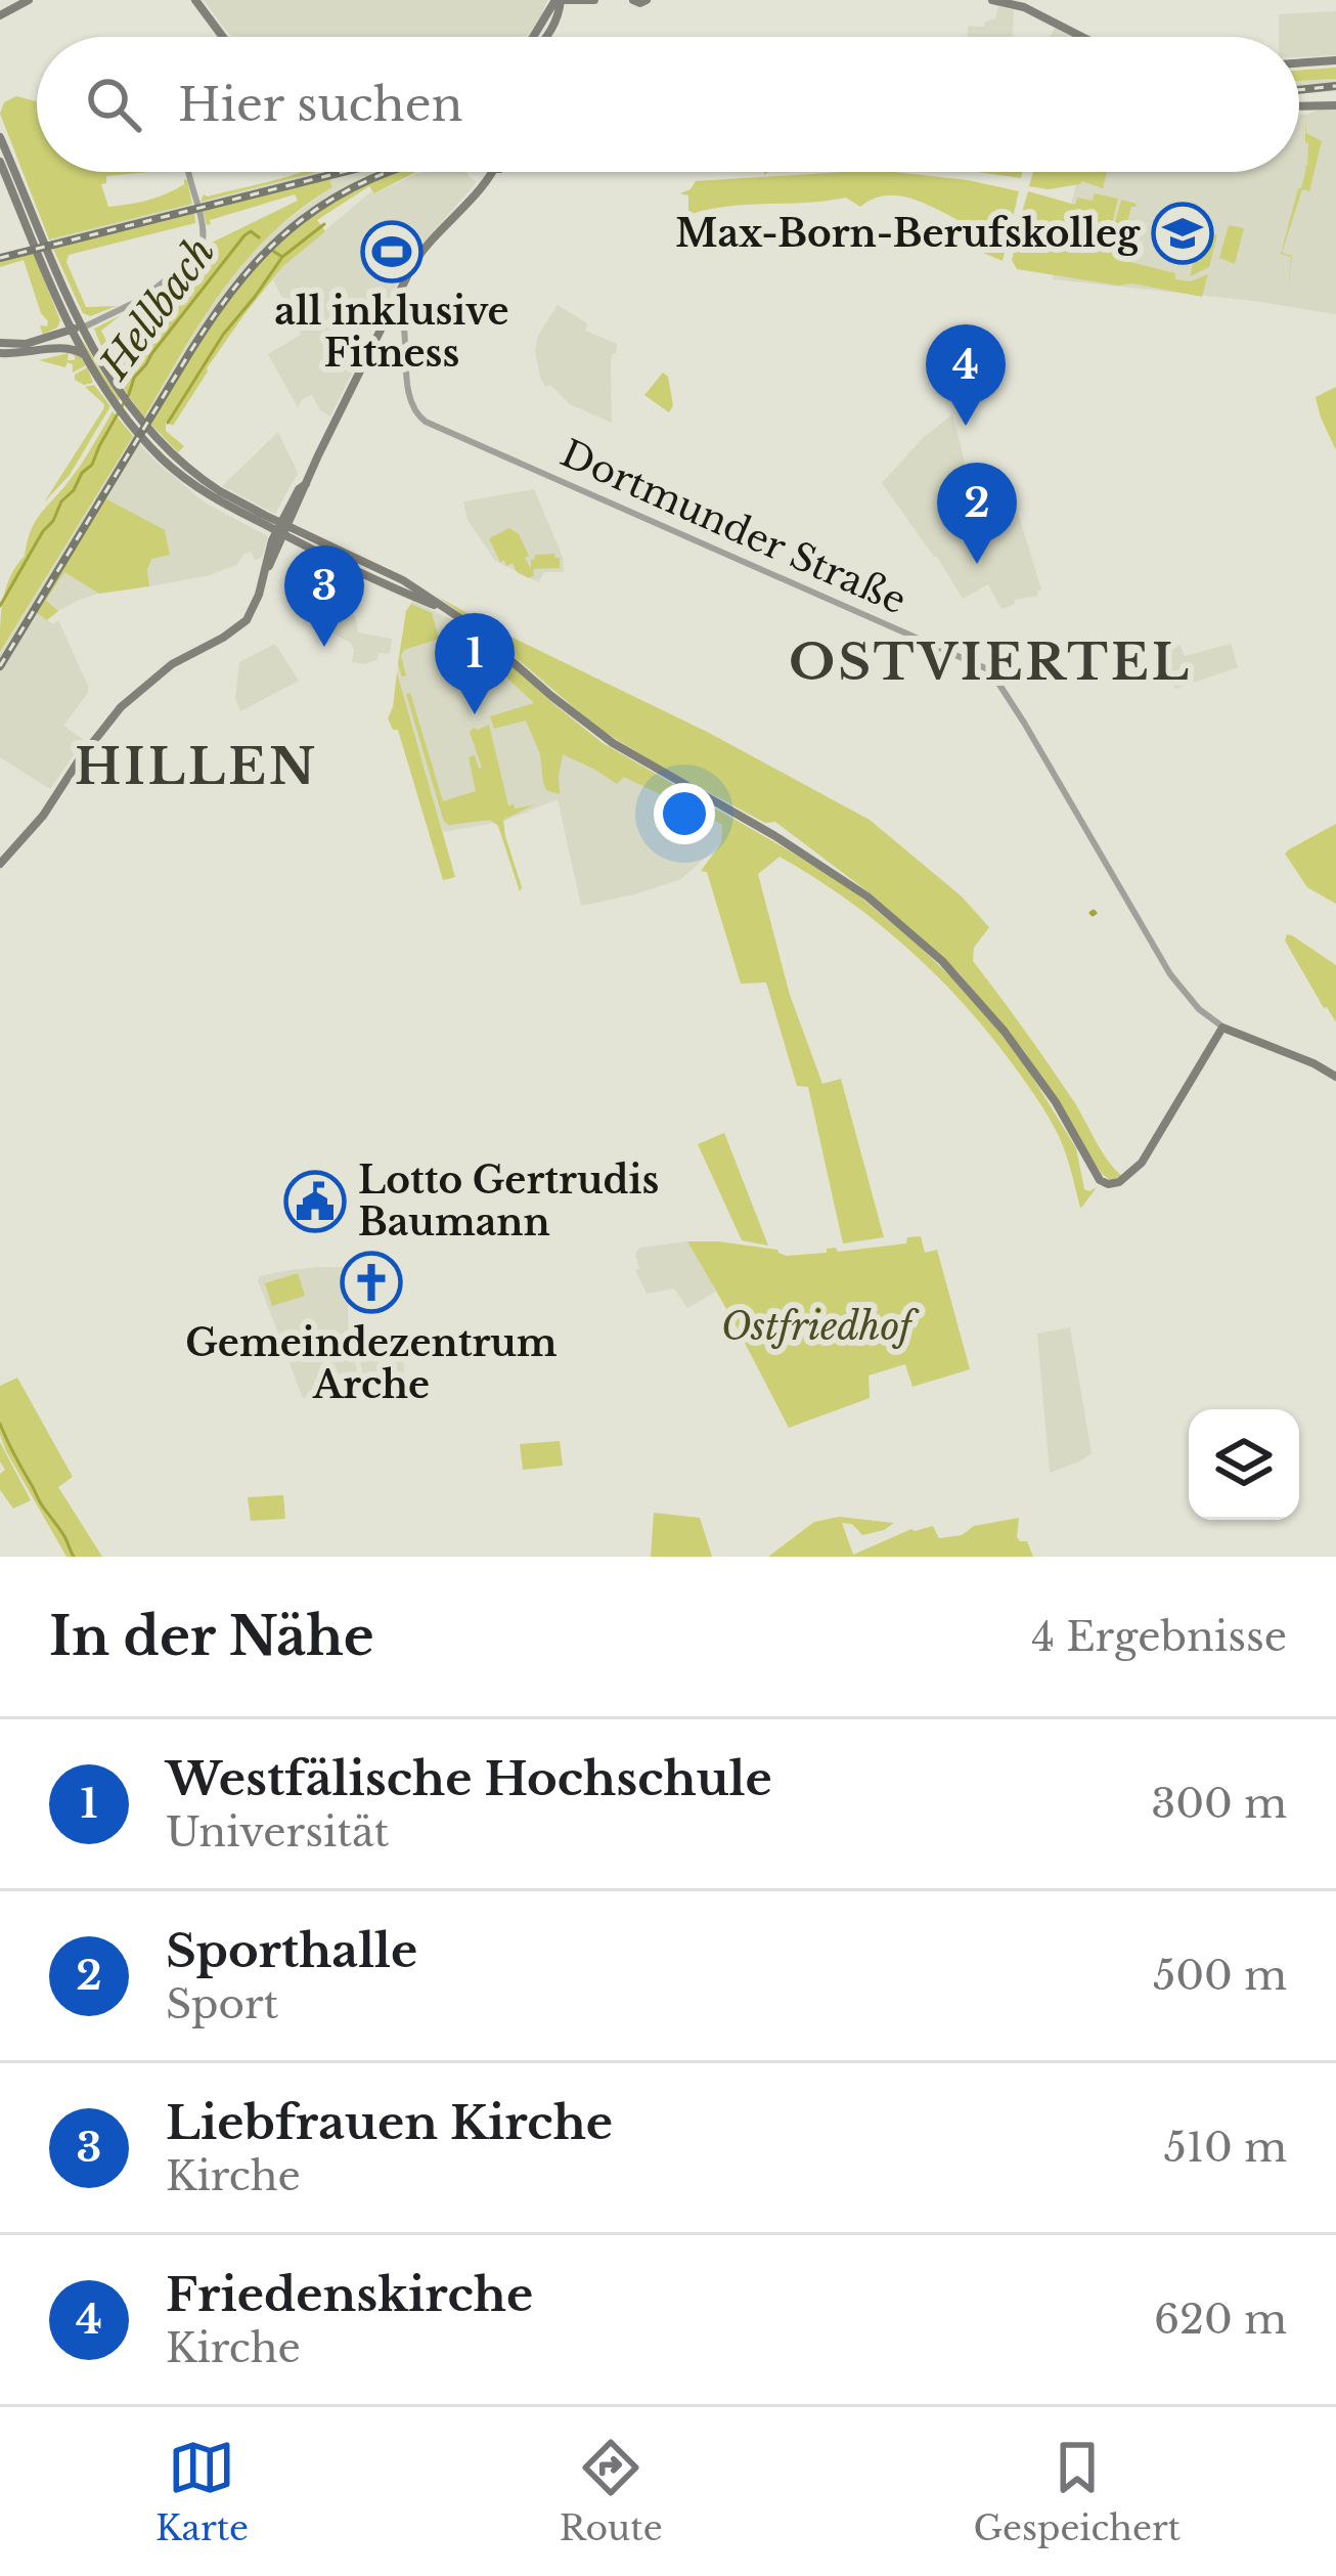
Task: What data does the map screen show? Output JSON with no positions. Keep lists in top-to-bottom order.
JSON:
{
  "streets": {
    "main road": ["Dortmunder Straße"]
  },
  "districts": ["OSTVIERTEL", "HILLEN"],
  "water": ["Hellbach"],
  "parks": ["Ostfriedhof"],
  "places": {
    "school or university": ["Max-Born-Berufskolleg"],
    "sports": ["all inklusive Fitness"],
    "public building": ["Lotto Gertrudis Baumann"],
    "church": ["Gemeindezentrum Arche"]
  },
  "page": {
    "search": "Hier suchen",
    "pins": [
      "4",
      "2",
      "3",
      "1"
    ],
    "heading": ["In der Nähe", "4 Ergebnisse"],
    "list": [
      {
        "mark": "1",
        "name": "Westfälische Hochschule",
        "note": "Universität",
        "value": "300 m"
      },
      {
        "mark": "2",
        "name": "Sporthalle",
        "note": "Sport",
        "value": "500 m"
      },
      {
        "mark": "3",
        "name": "Liebfrauen Kirche",
        "note": "Kirche",
        "value": "510 m"
      },
      {
        "mark": "4",
        "name": "Friedenskirche",
        "note": "Kirche",
        "value": "620 m"
      }
    ],
    "nav": ["Karte", "Route", "Gespeichert"]
  }
}
